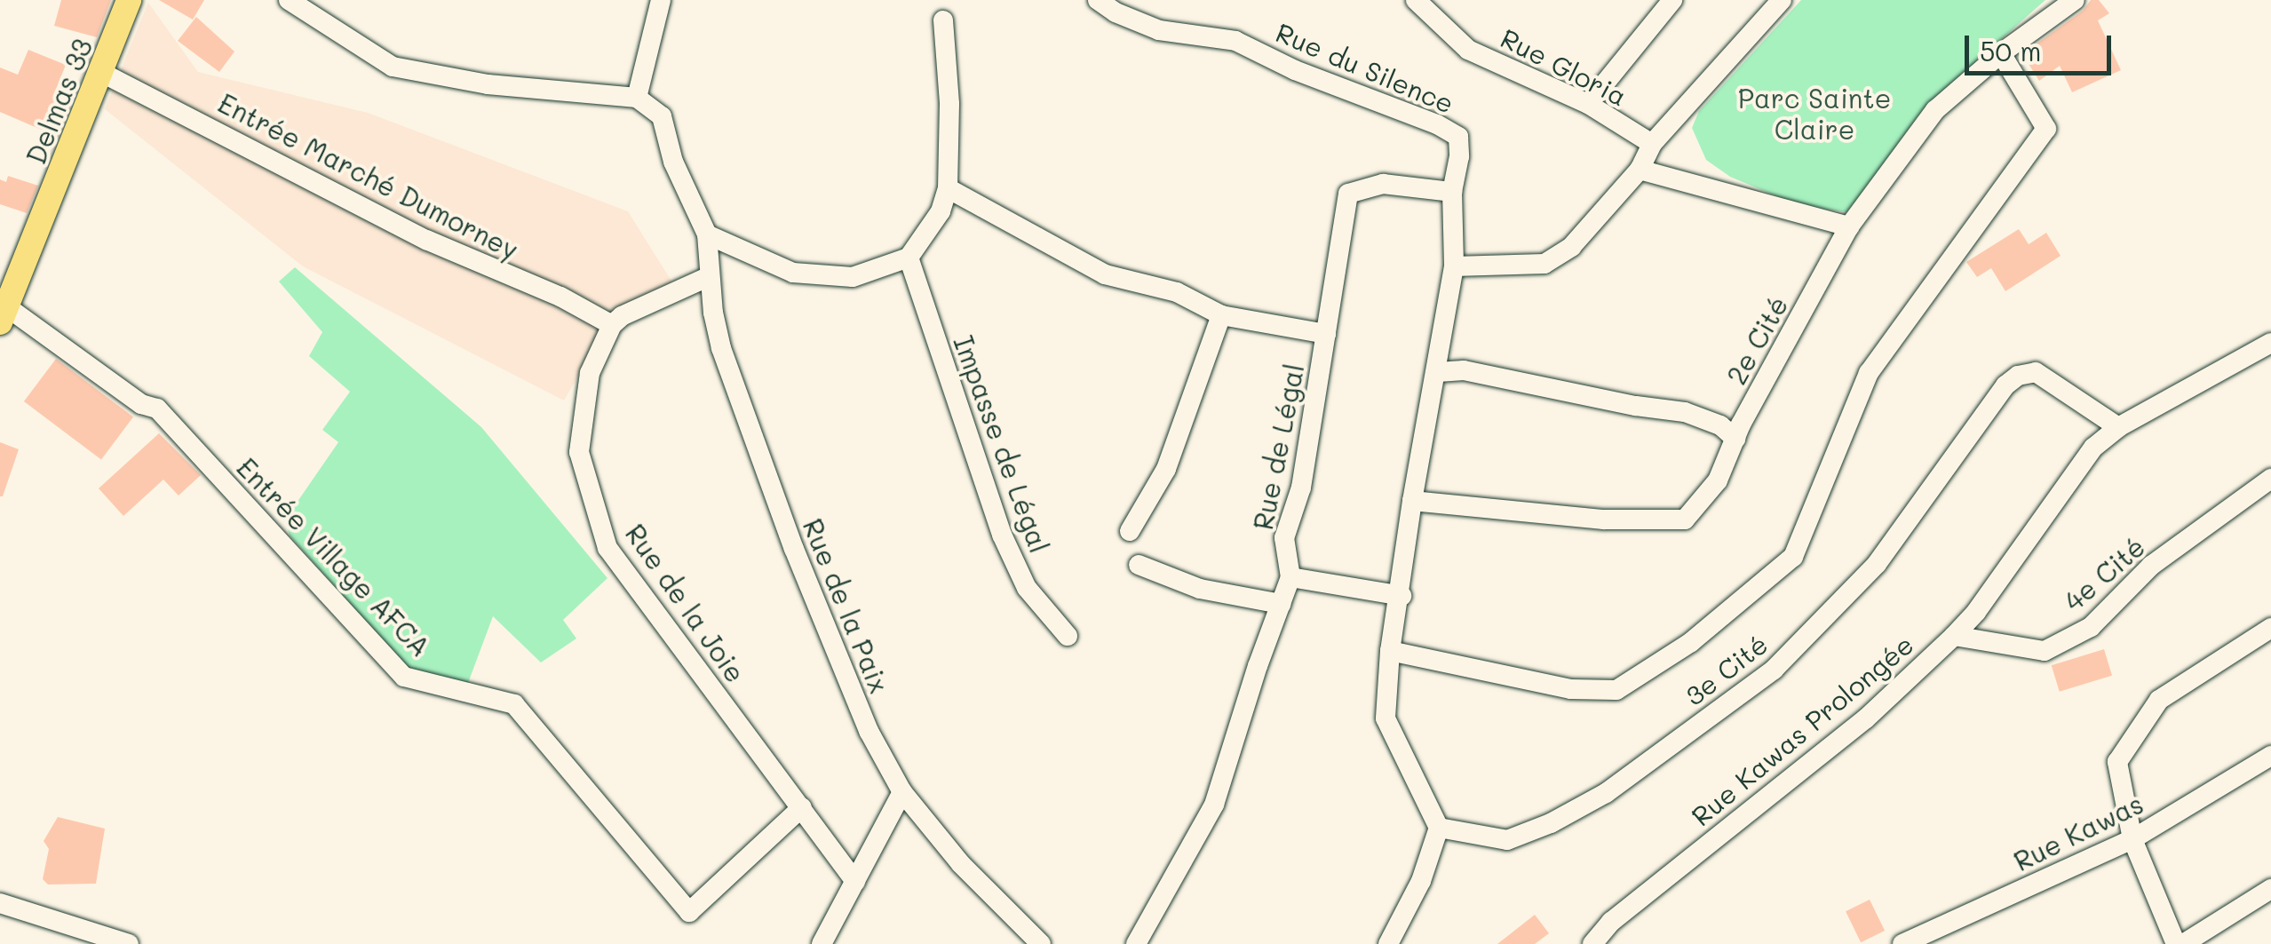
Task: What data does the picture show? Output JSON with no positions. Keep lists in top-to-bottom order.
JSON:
{
  "streets": {
    "main road": ["Delmas 33"],
    "street": [
      "Rue Gloria",
      "Rue du Silence",
      "Entrée Marché Dumorney",
      "2e Cité",
      "Impasse de Légal",
      "Rue de Légal",
      "Entrée Village AFCA",
      "4e Cité",
      "Rue de la Joie",
      "Rue de la Paix",
      "3e Cité",
      "Rue Kawas Prolongée",
      "Rue Kawas"
    ]
  },
  "crossings": [
    ["Rue du Silence", "Rue de Légal"],
    ["Delmas 33", "Entrée Marché Dumorney"],
    ["Delmas 33", "Entrée Village AFCA"],
    ["Entrée Marché Dumorney", "Rue de la Joie"],
    ["2e Cité", "3e Cité"],
    ["Entrée Village AFCA", "Rue de la Joie"],
    ["4e Cité", "Rue Kawas Prolongée"],
    ["3e Cité", "Rue Kawas Prolongée"]
  ],
  "parks": ["Parc Sainte Claire"],
  "scale_bar": "50 m"
}
